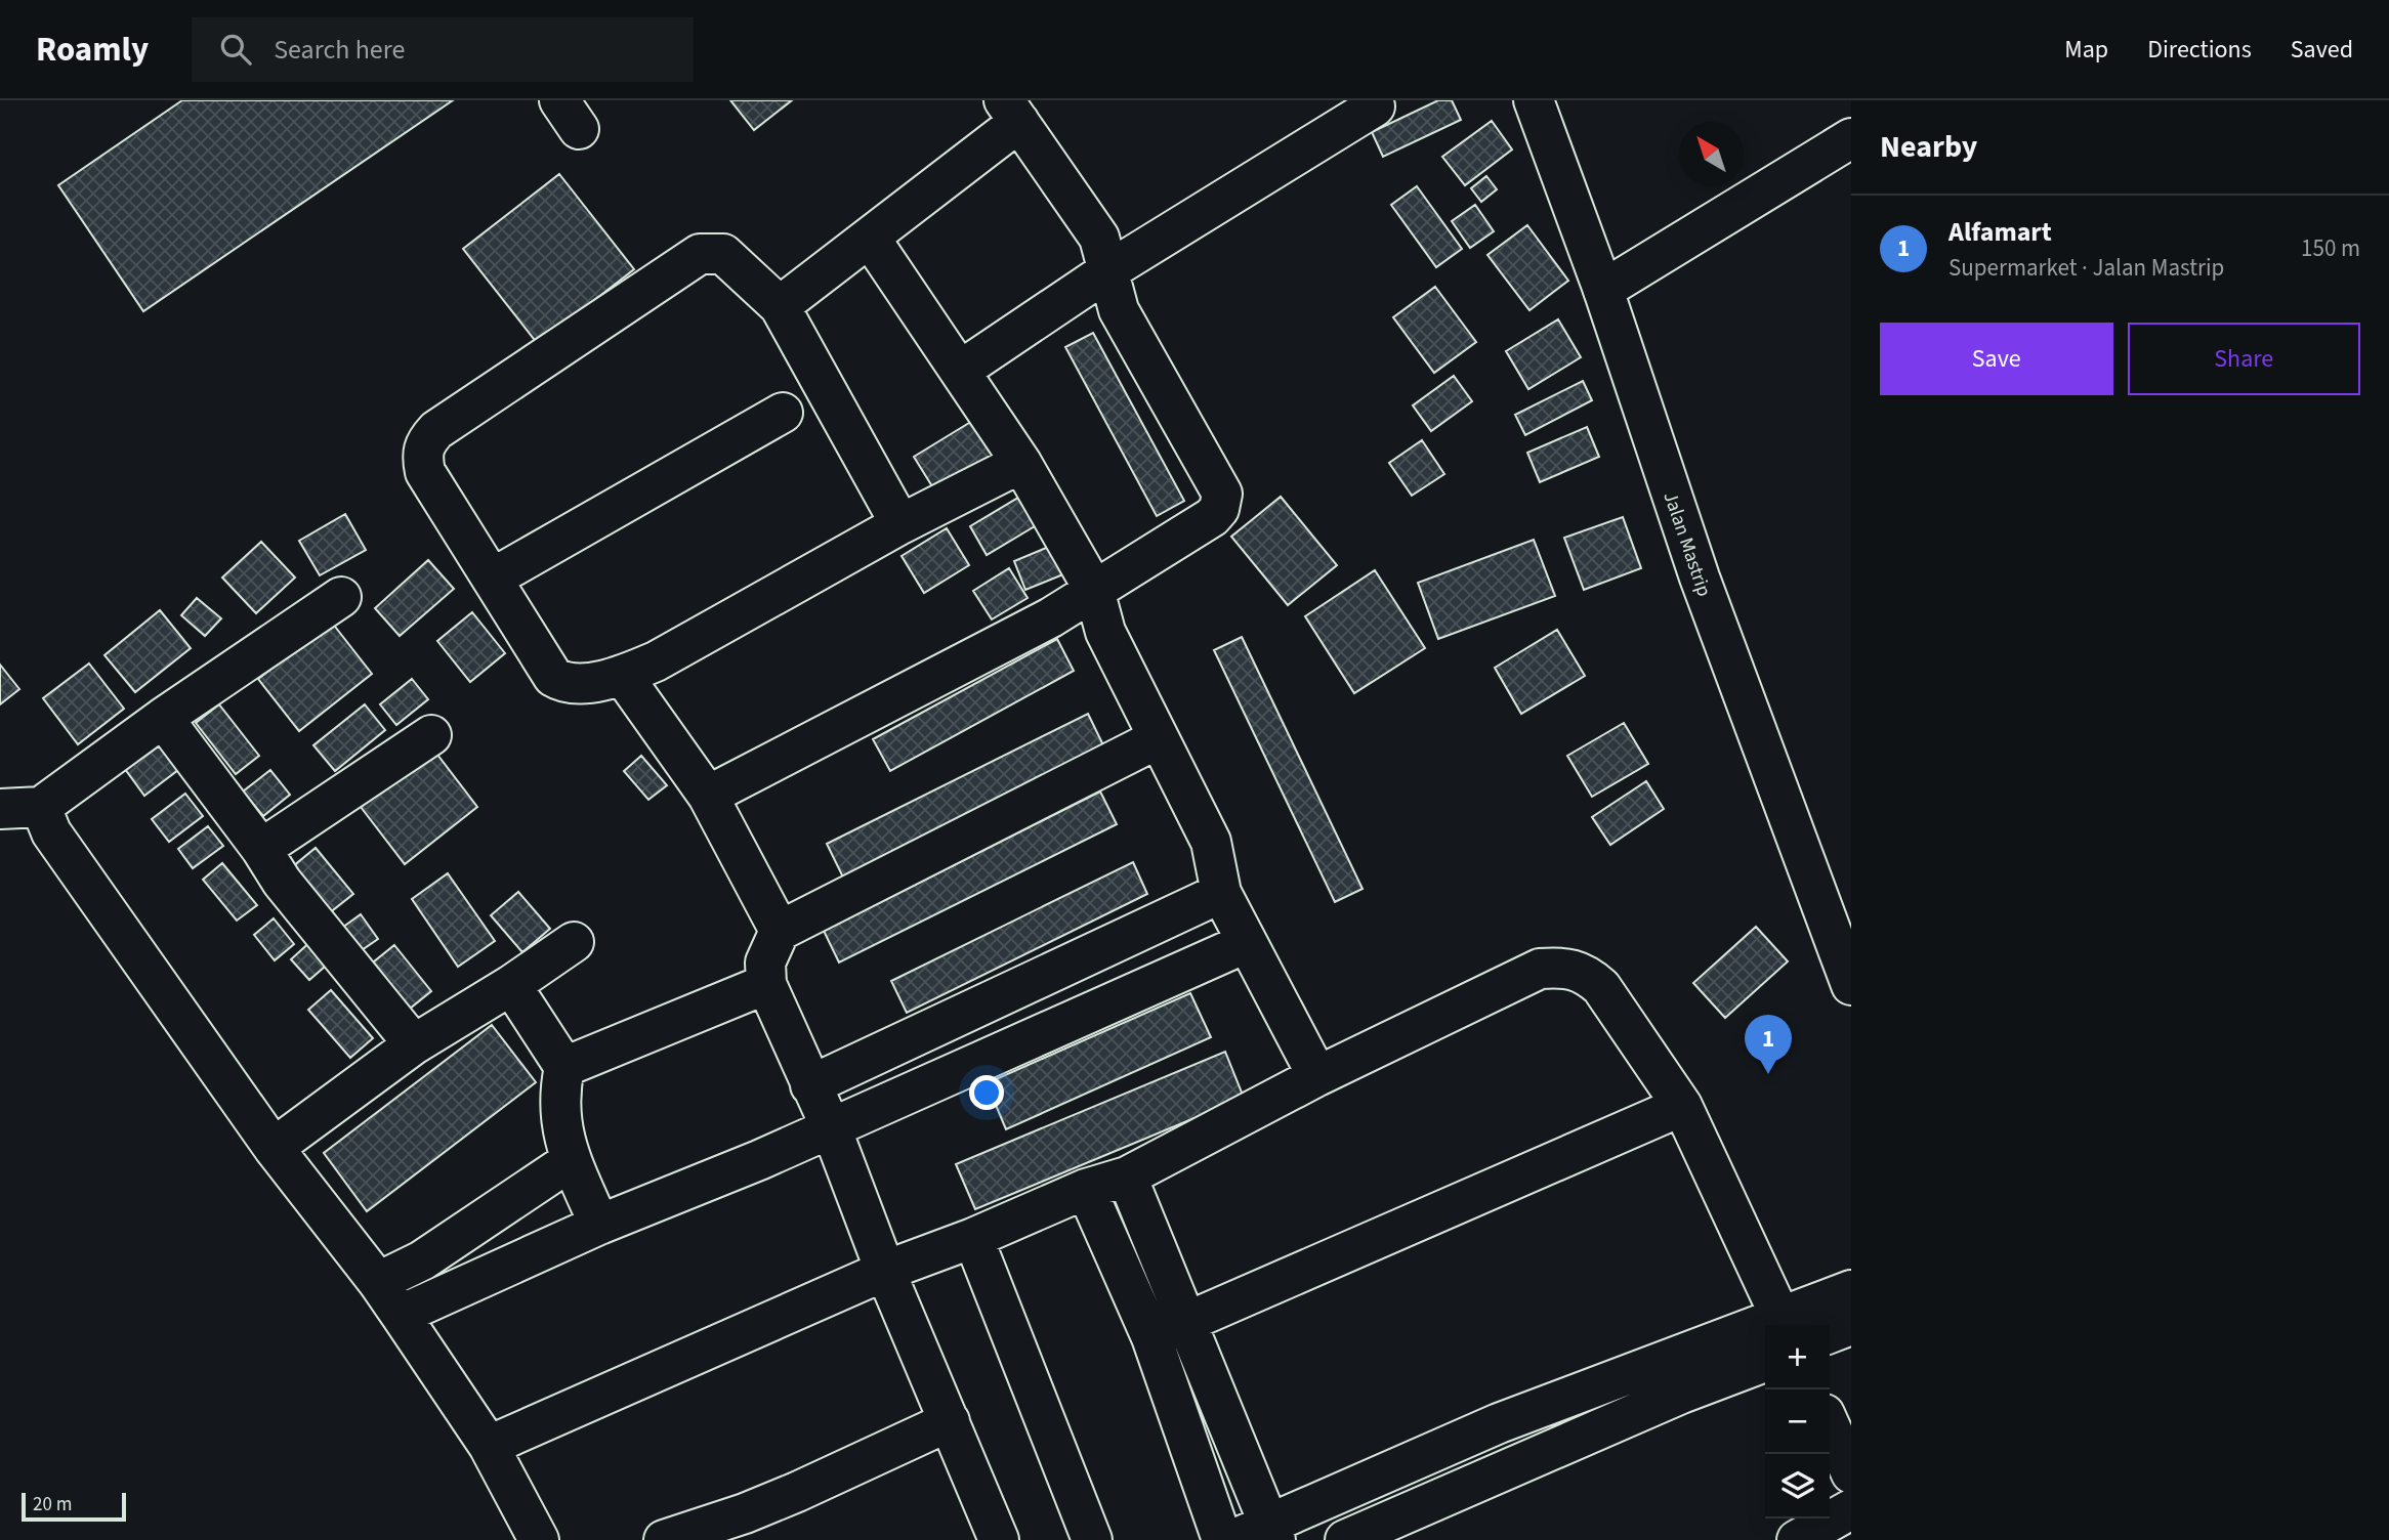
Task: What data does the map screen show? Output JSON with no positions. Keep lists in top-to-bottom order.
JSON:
{
  "streets": {
    "street": ["Jalan Mastrip"]
  },
  "scale_bar": "20 m",
  "north": "top left",
  "page": {
    "header": "Roamly",
    "search": "Search here",
    "nav": ["Map", "Directions", "Saved"],
    "heading": "Nearby",
    "list": [
      {
        "mark": "1",
        "name": "Alfamart",
        "note": "Supermarket · Jalan Mastrip",
        "value": "150 m"
      }
    ],
    "buttons": ["Save", "Share"],
    "pins": "1",
    "map_buttons": ["+", "−"],
    "scale": "20 m"
  }
}
